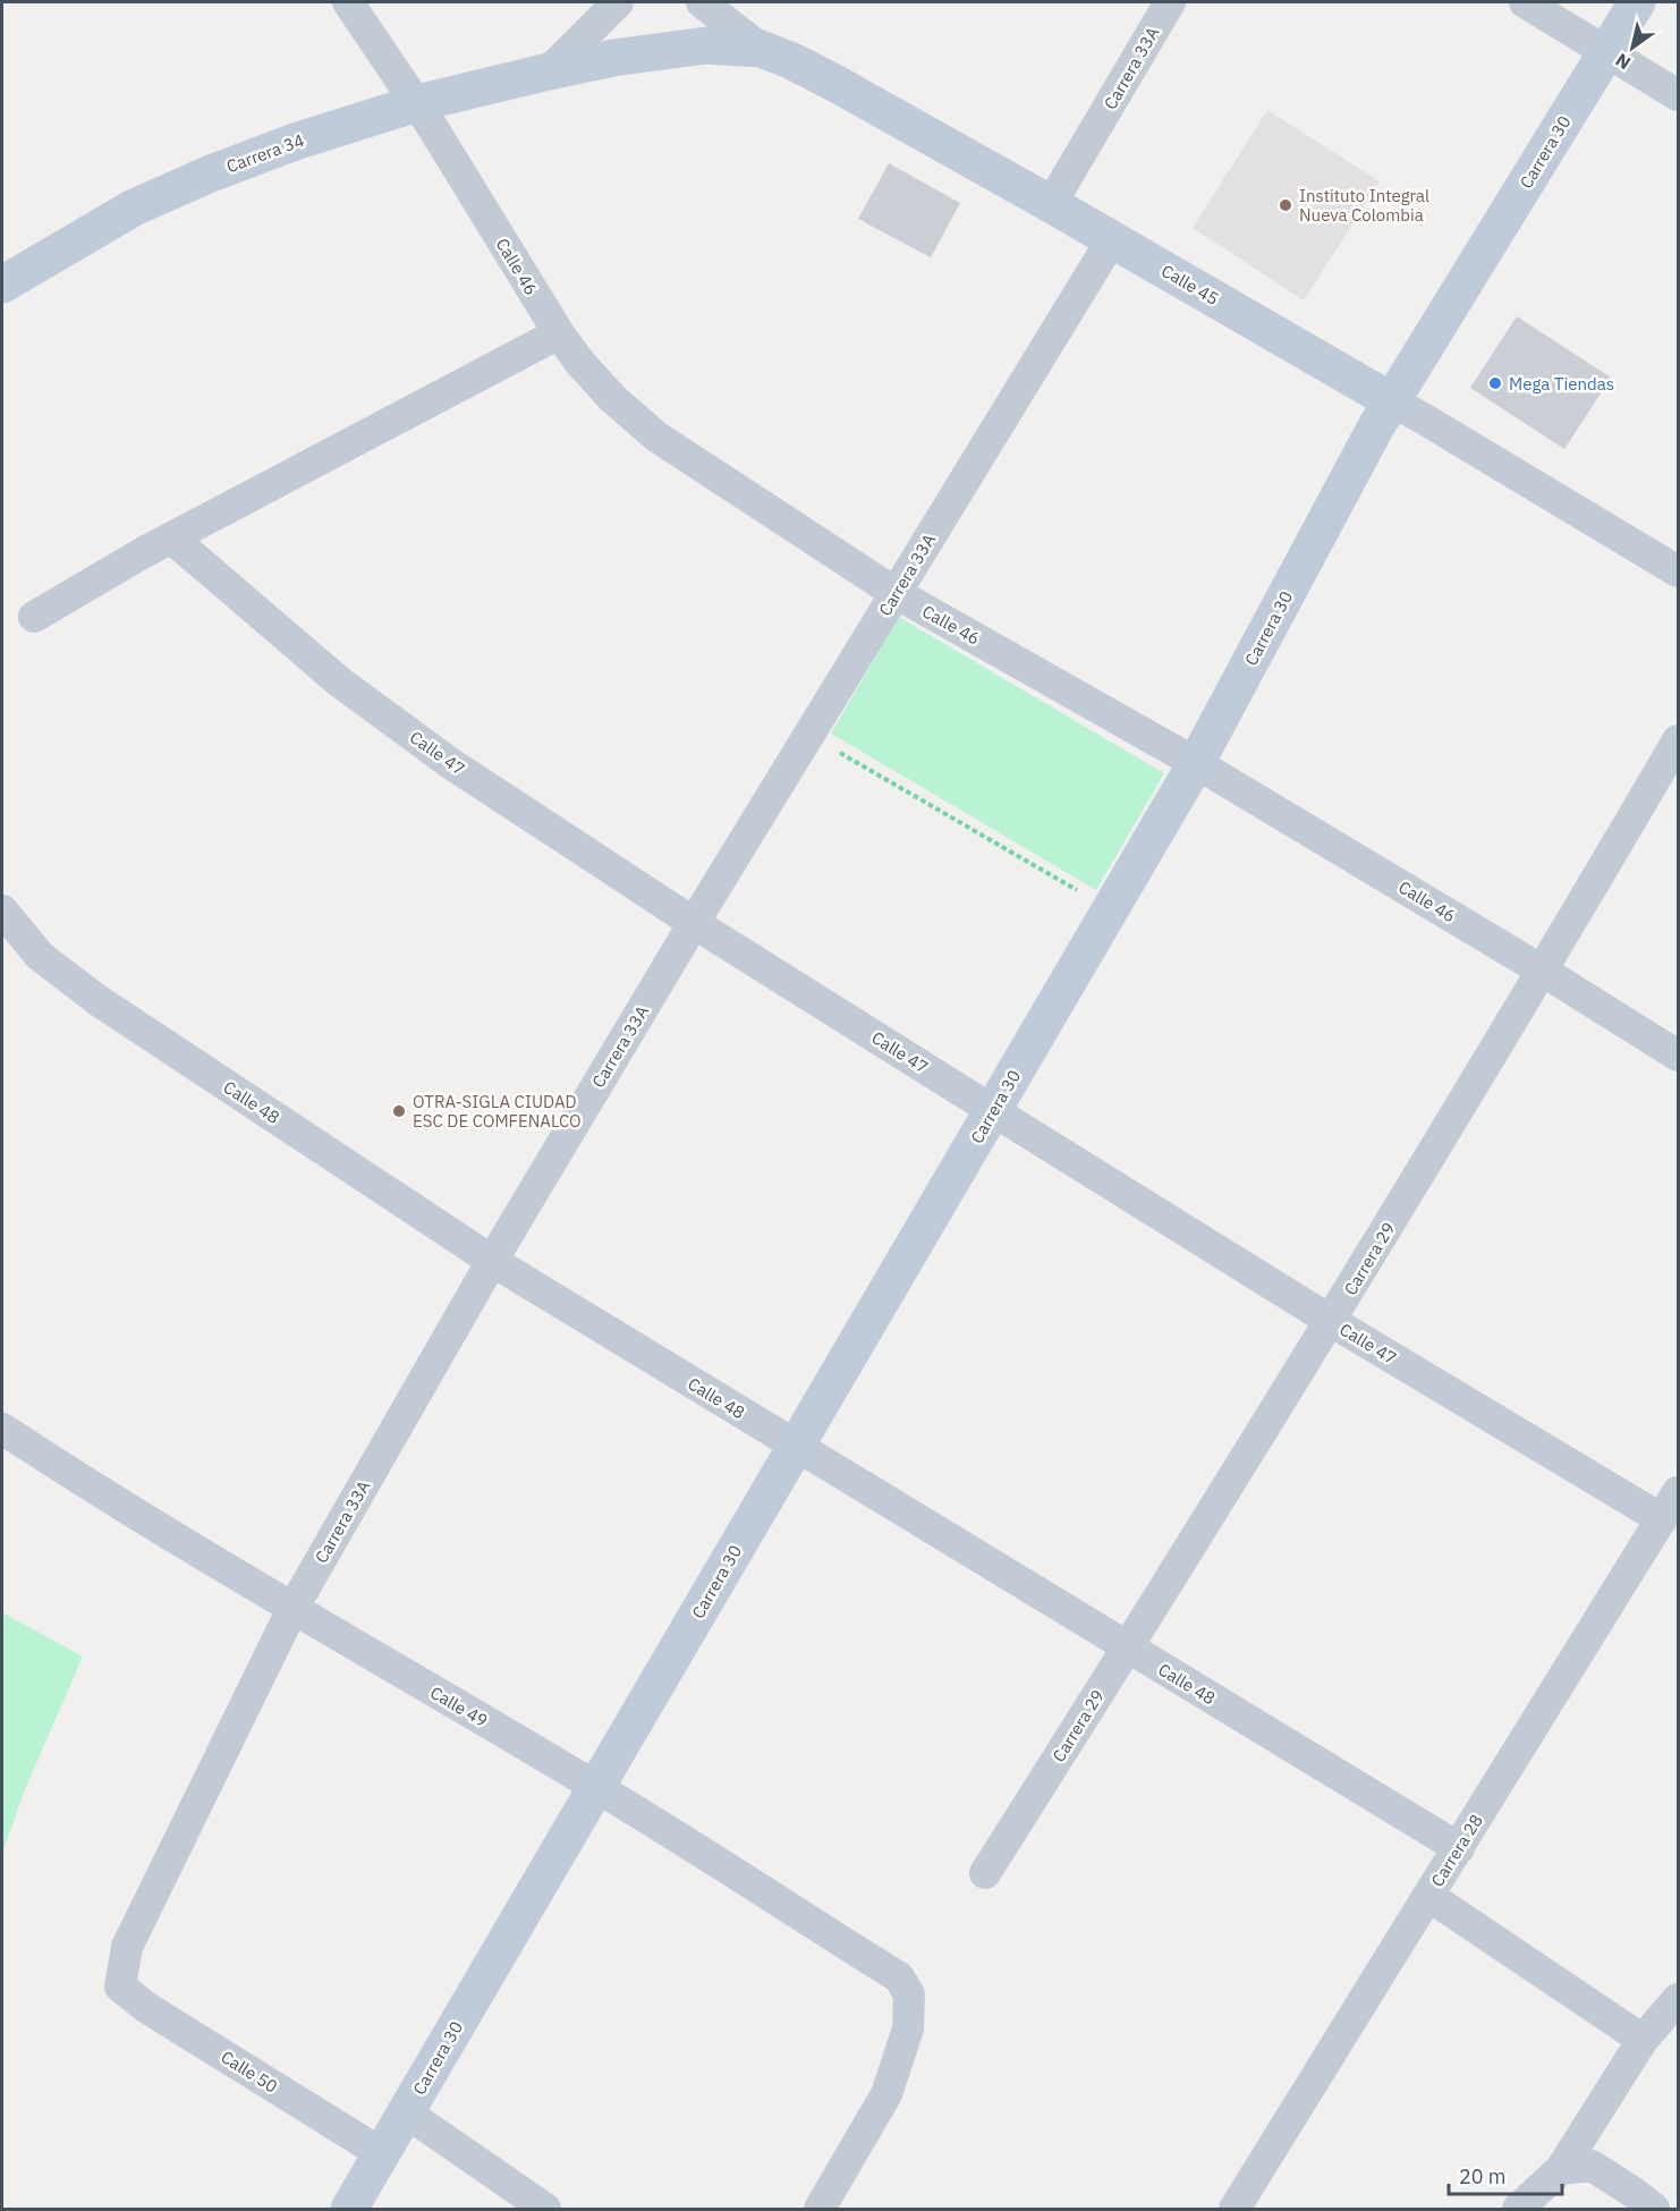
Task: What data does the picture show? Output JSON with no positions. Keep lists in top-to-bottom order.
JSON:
{
  "streets": {
    "street": [
      "Carrera 33A",
      "Carrera 30",
      "Carrera 34",
      "Calle 46",
      "Calle 45",
      "Calle 47",
      "Calle 48",
      "Carrera 29",
      "Calle 49",
      "Carrera 28",
      "Calle 50"
    ]
  },
  "crossings": [
    ["Carrera 33A", "Calle 46"],
    ["Carrera 33A", "Calle 45"],
    ["Carrera 33A", "Calle 47"],
    ["Carrera 33A", "Calle 48"],
    ["Carrera 33A", "Calle 49"],
    ["Carrera 33A", "Calle 50"],
    ["Carrera 30", "Calle 46"],
    ["Carrera 30", "Calle 45"],
    ["Carrera 30", "Calle 47"],
    ["Carrera 30", "Calle 48"],
    ["Carrera 30", "Calle 49"],
    ["Carrera 30", "Calle 50"],
    ["Carrera 34", "Calle 46"],
    ["Carrera 34", "Calle 45"],
    ["Calle 46", "Carrera 29"],
    ["Calle 47", "Carrera 29"],
    ["Calle 47", "Carrera 28"],
    ["Calle 48", "Carrera 29"],
    ["Calle 48", "Carrera 28"]
  ],
  "places": ["Instituto Integral Nueva Colombia", "Mega Tiendas", "OTRA-SIGLA CIUDAD ESC DE COMFENALCO"],
  "scale_bar": "20 m",
  "north": "bottom left"
}
